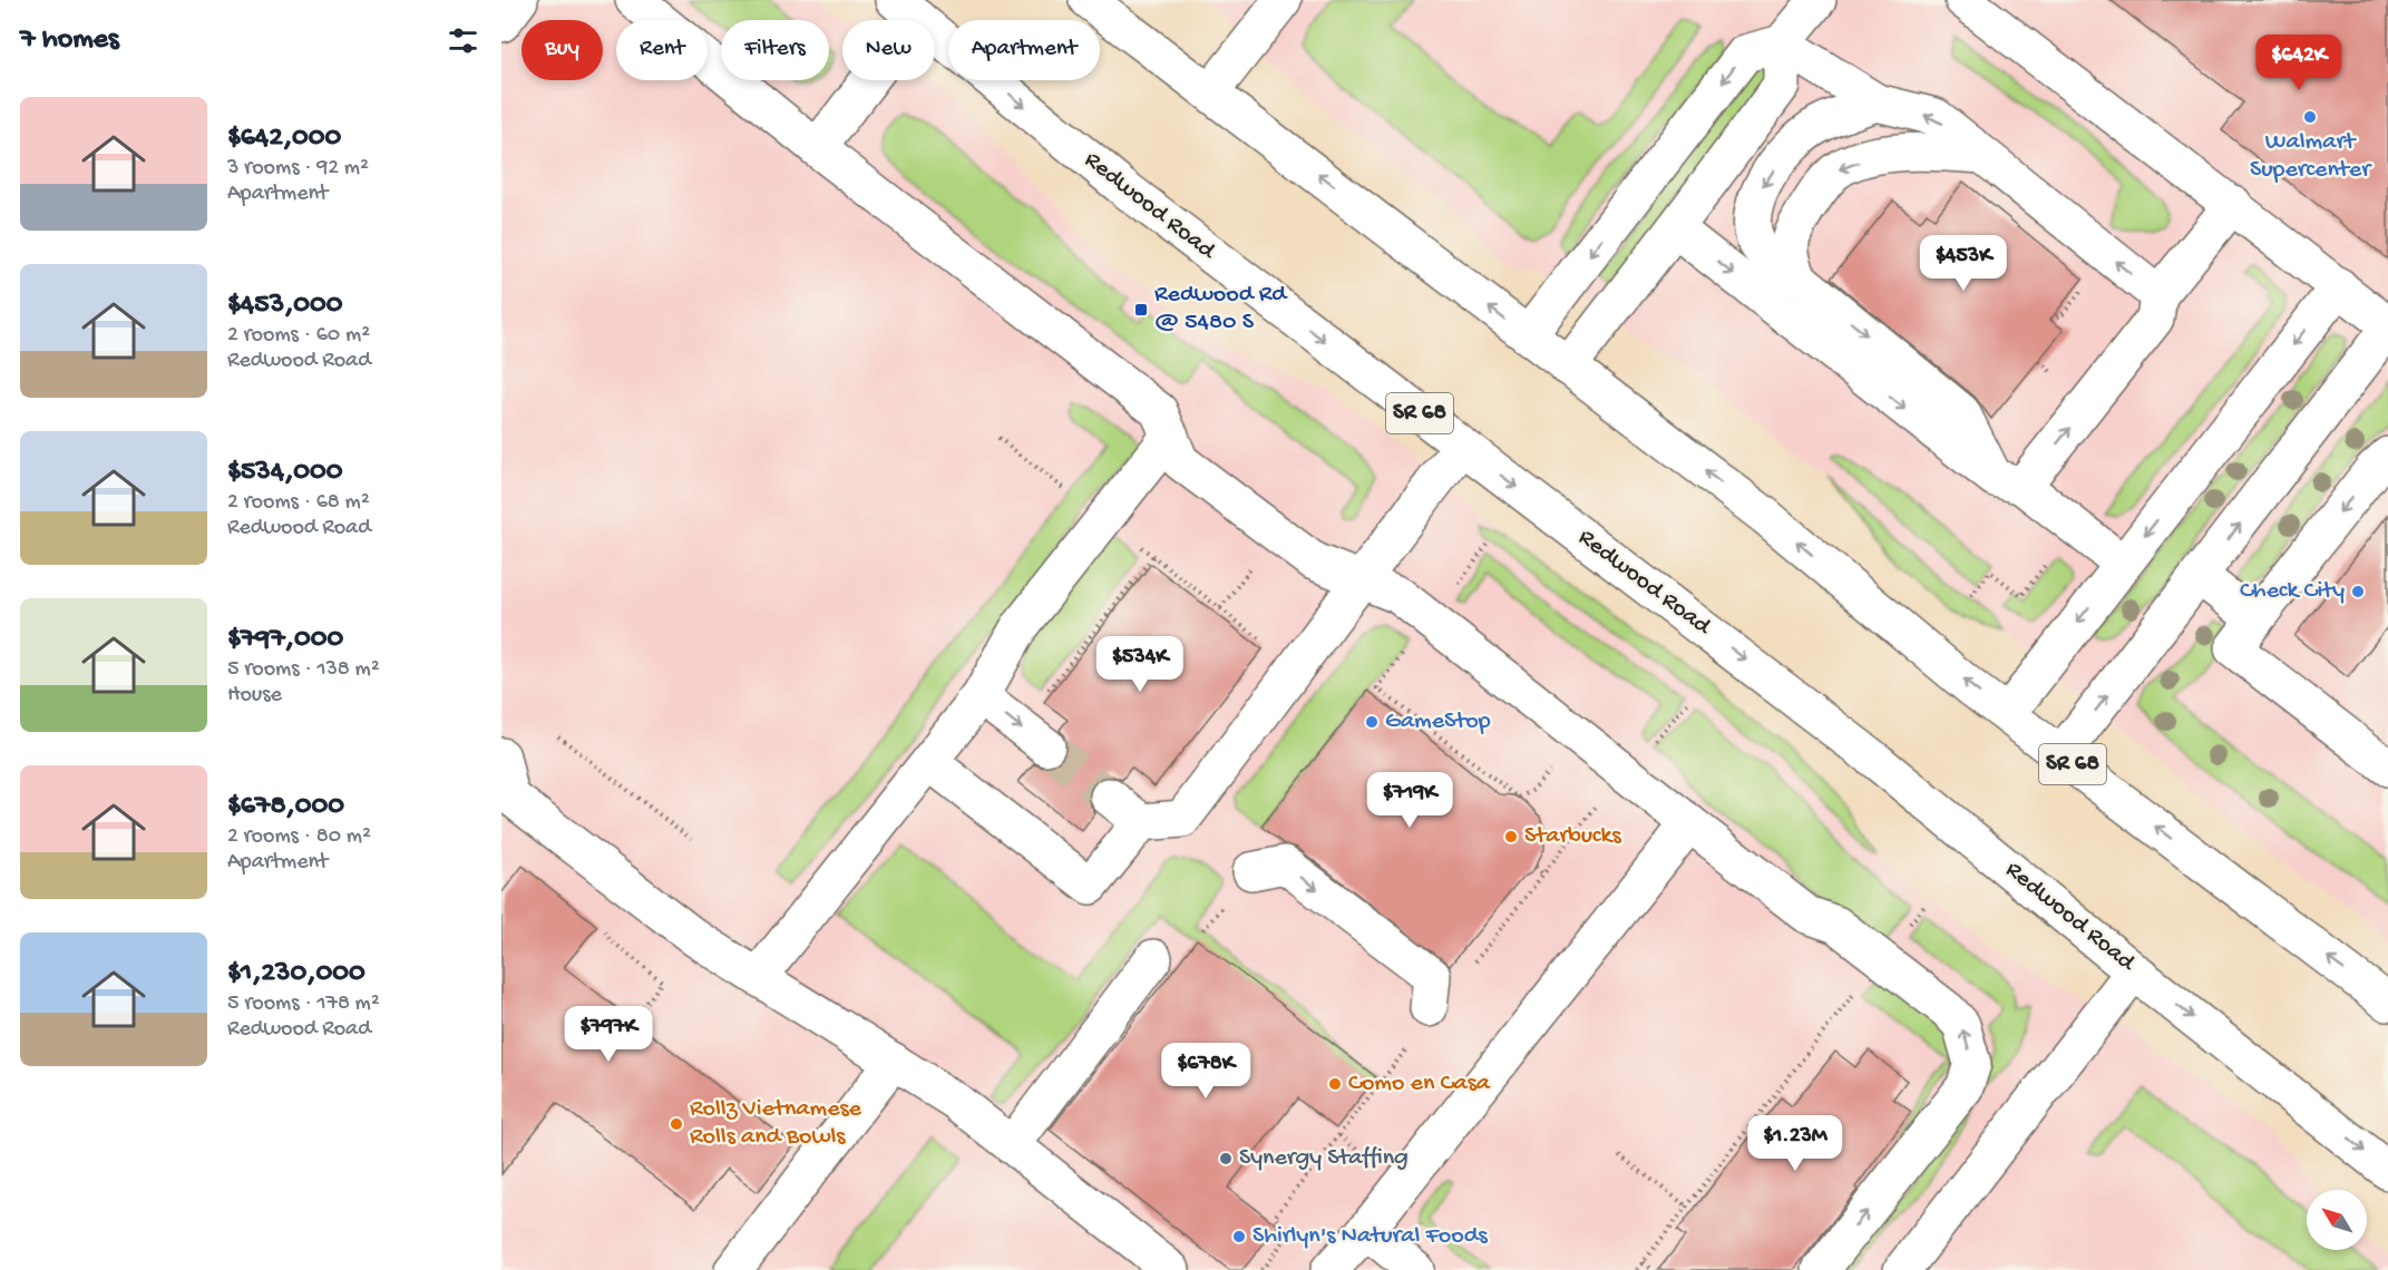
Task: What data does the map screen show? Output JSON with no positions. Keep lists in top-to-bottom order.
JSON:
{
  "streets": {
    "main road": ["Redwood Road", "SR 68"]
  },
  "places": {
    "other": [
      "Walmart Supercenter",
      "Check City",
      "GameStop",
      "Starbucks",
      "Como en Casa",
      "Rollz Vietnamese Rolls and Bowls",
      "Synergy Staffing",
      "Shirlyn's Natural Foods"
    ],
    "transit": ["Redwood Rd @ 5480 S"]
  },
  "north": "top left",
  "page": {
    "heading": "7 homes",
    "chip": [
      "Buy",
      "Rent",
      "Filters",
      "New",
      "Apartment"
    ],
    "price": [
      "$642K",
      "$453K",
      "$534K",
      "$719K",
      "$797K",
      "$678K",
      "$1.23M"
    ],
    "list": [
      {
        "name": "$642,000",
        "note": "3 rooms · 92 m² · Apartment"
      },
      {
        "name": "$453,000",
        "note": "2 rooms · 60 m² · Redwood Road"
      },
      {
        "name": "$534,000",
        "note": "2 rooms · 68 m² · Redwood Road"
      },
      {
        "name": "$797,000",
        "note": "5 rooms · 138 m² · House"
      },
      {
        "name": "$678,000",
        "note": "2 rooms · 80 m² · Apartment"
      },
      {
        "name": "$1,230,000",
        "note": "5 rooms · 178 m² · Redwood Road"
      }
    ]
  }
}
